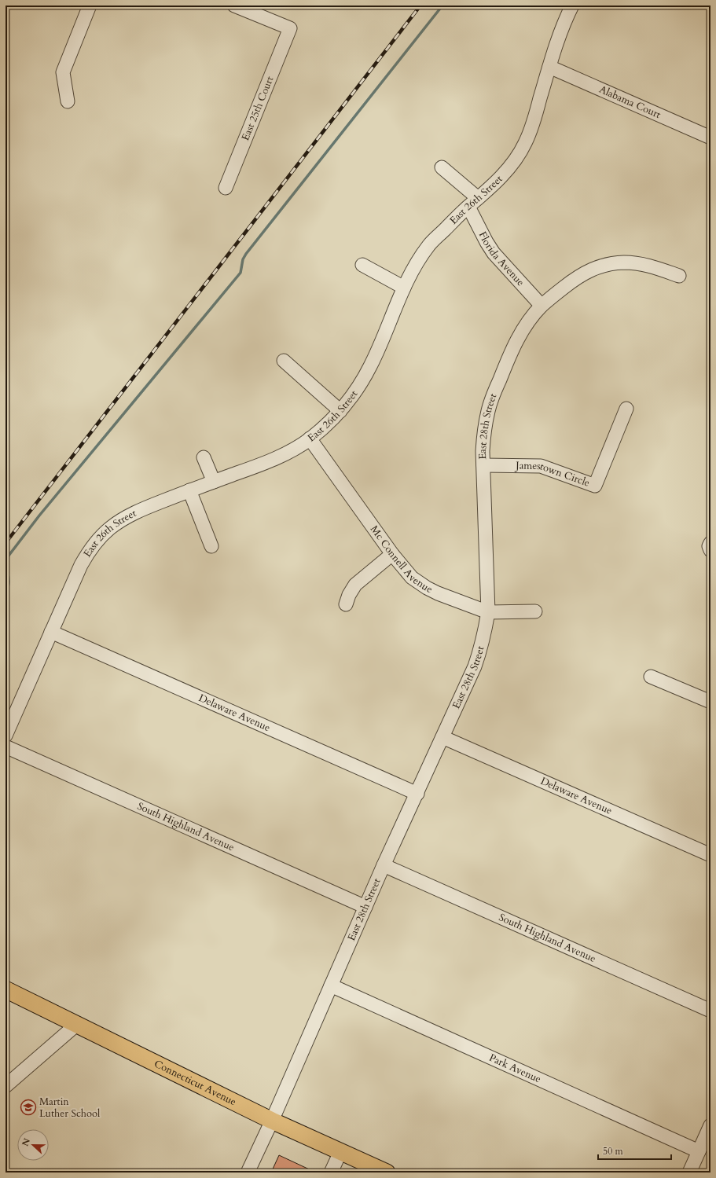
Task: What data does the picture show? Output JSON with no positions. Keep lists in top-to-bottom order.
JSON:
{
  "streets": {
    "main road": ["Connecticut Avenue"],
    "street": [
      "Alabama Court",
      "East 25th Court",
      "East 26th Street",
      "Florida Avenue",
      "East 28th Street",
      "Jamestown Circle",
      "Mc Connell Avenue",
      "Delaware Avenue",
      "South Highland Avenue",
      "Park Avenue"
    ]
  },
  "crossings": [
    ["Alabama Court", "East 26th Street"],
    ["East 26th Street", "Florida Avenue"],
    ["East 26th Street", "Mc Connell Avenue"],
    ["East 26th Street", "Delaware Avenue"],
    ["Florida Avenue", "East 28th Street"],
    ["East 28th Street", "Jamestown Circle"],
    ["East 28th Street", "Mc Connell Avenue"],
    ["East 28th Street", "Delaware Avenue"],
    ["East 28th Street", "South Highland Avenue"],
    ["East 28th Street", "Park Avenue"],
    ["East 28th Street", "Connecticut Avenue"]
  ],
  "places": {
    "school or university": ["Martin Luther School"]
  },
  "scale_bar": "50 m",
  "north": "left"
}
